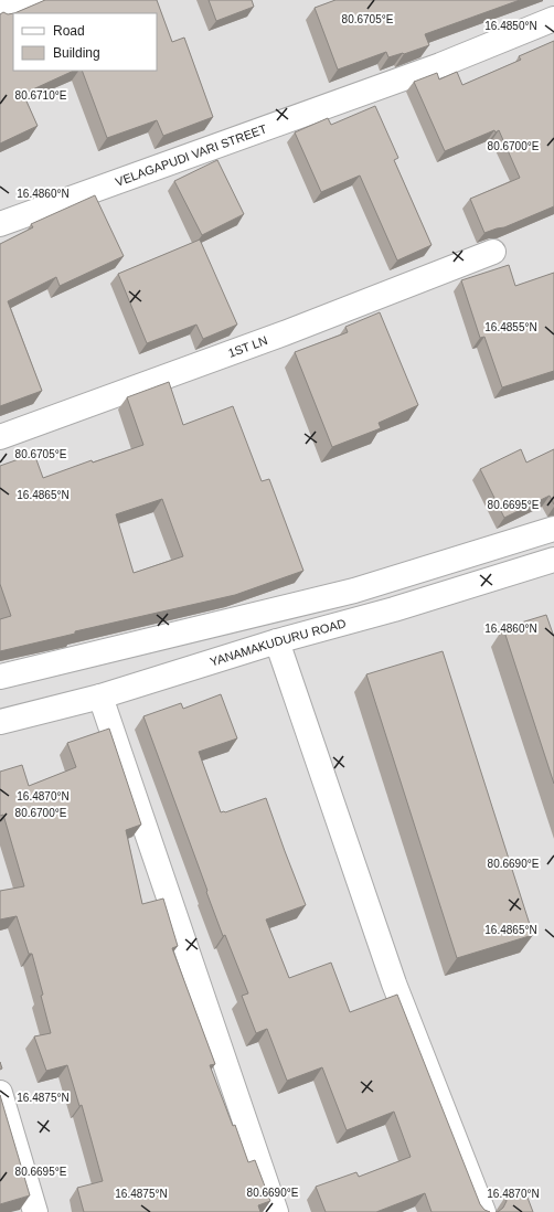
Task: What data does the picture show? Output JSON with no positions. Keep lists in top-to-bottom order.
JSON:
{
  "streets": {
    "street": ["VELAGAPUDI VARI STREET", "1ST LN", "YANAMAKUDURU ROAD"]
  },
  "legend": ["Road", "Building"],
  "coordinates": [
    "80.6705°E",
    "16.4850°N",
    "80.6710°E",
    "80.6700°E",
    "16.4860°N",
    "16.4855°N",
    "16.4865°N",
    "80.6695°E",
    "16.4870°N",
    "80.6690°E",
    "16.4875°N"
  ]
}
